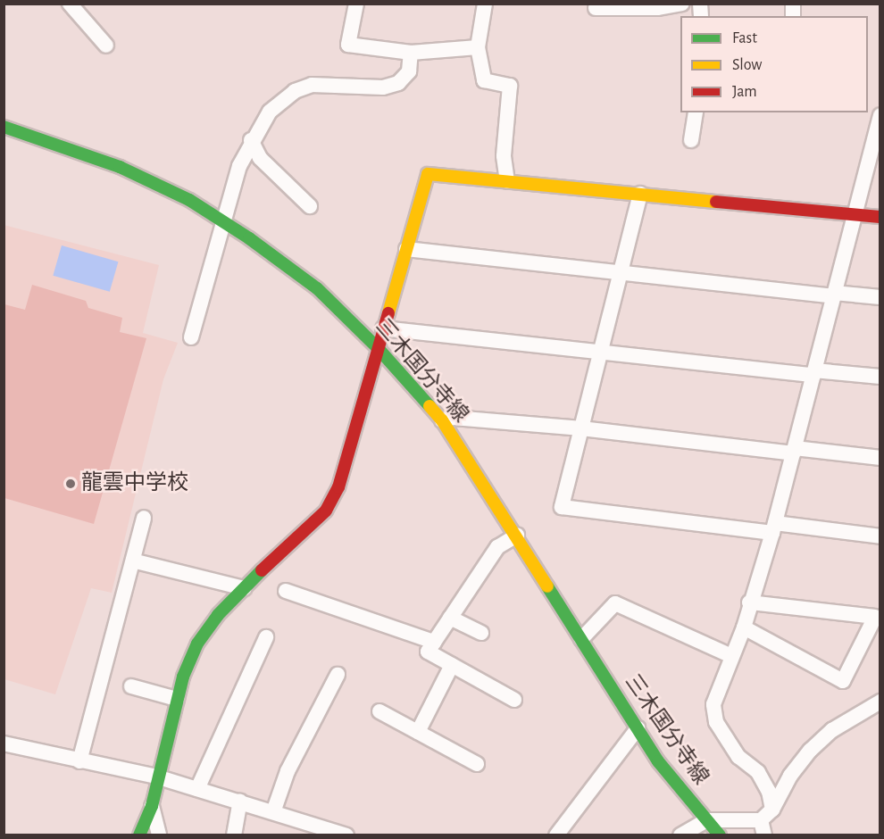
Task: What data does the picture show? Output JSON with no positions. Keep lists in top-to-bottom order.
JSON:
{
  "streets": {
    "street": ["三木国分寺線"]
  },
  "places": ["龍雲中学校"],
  "legend": ["Fast", "Slow", "Jam"]
}
